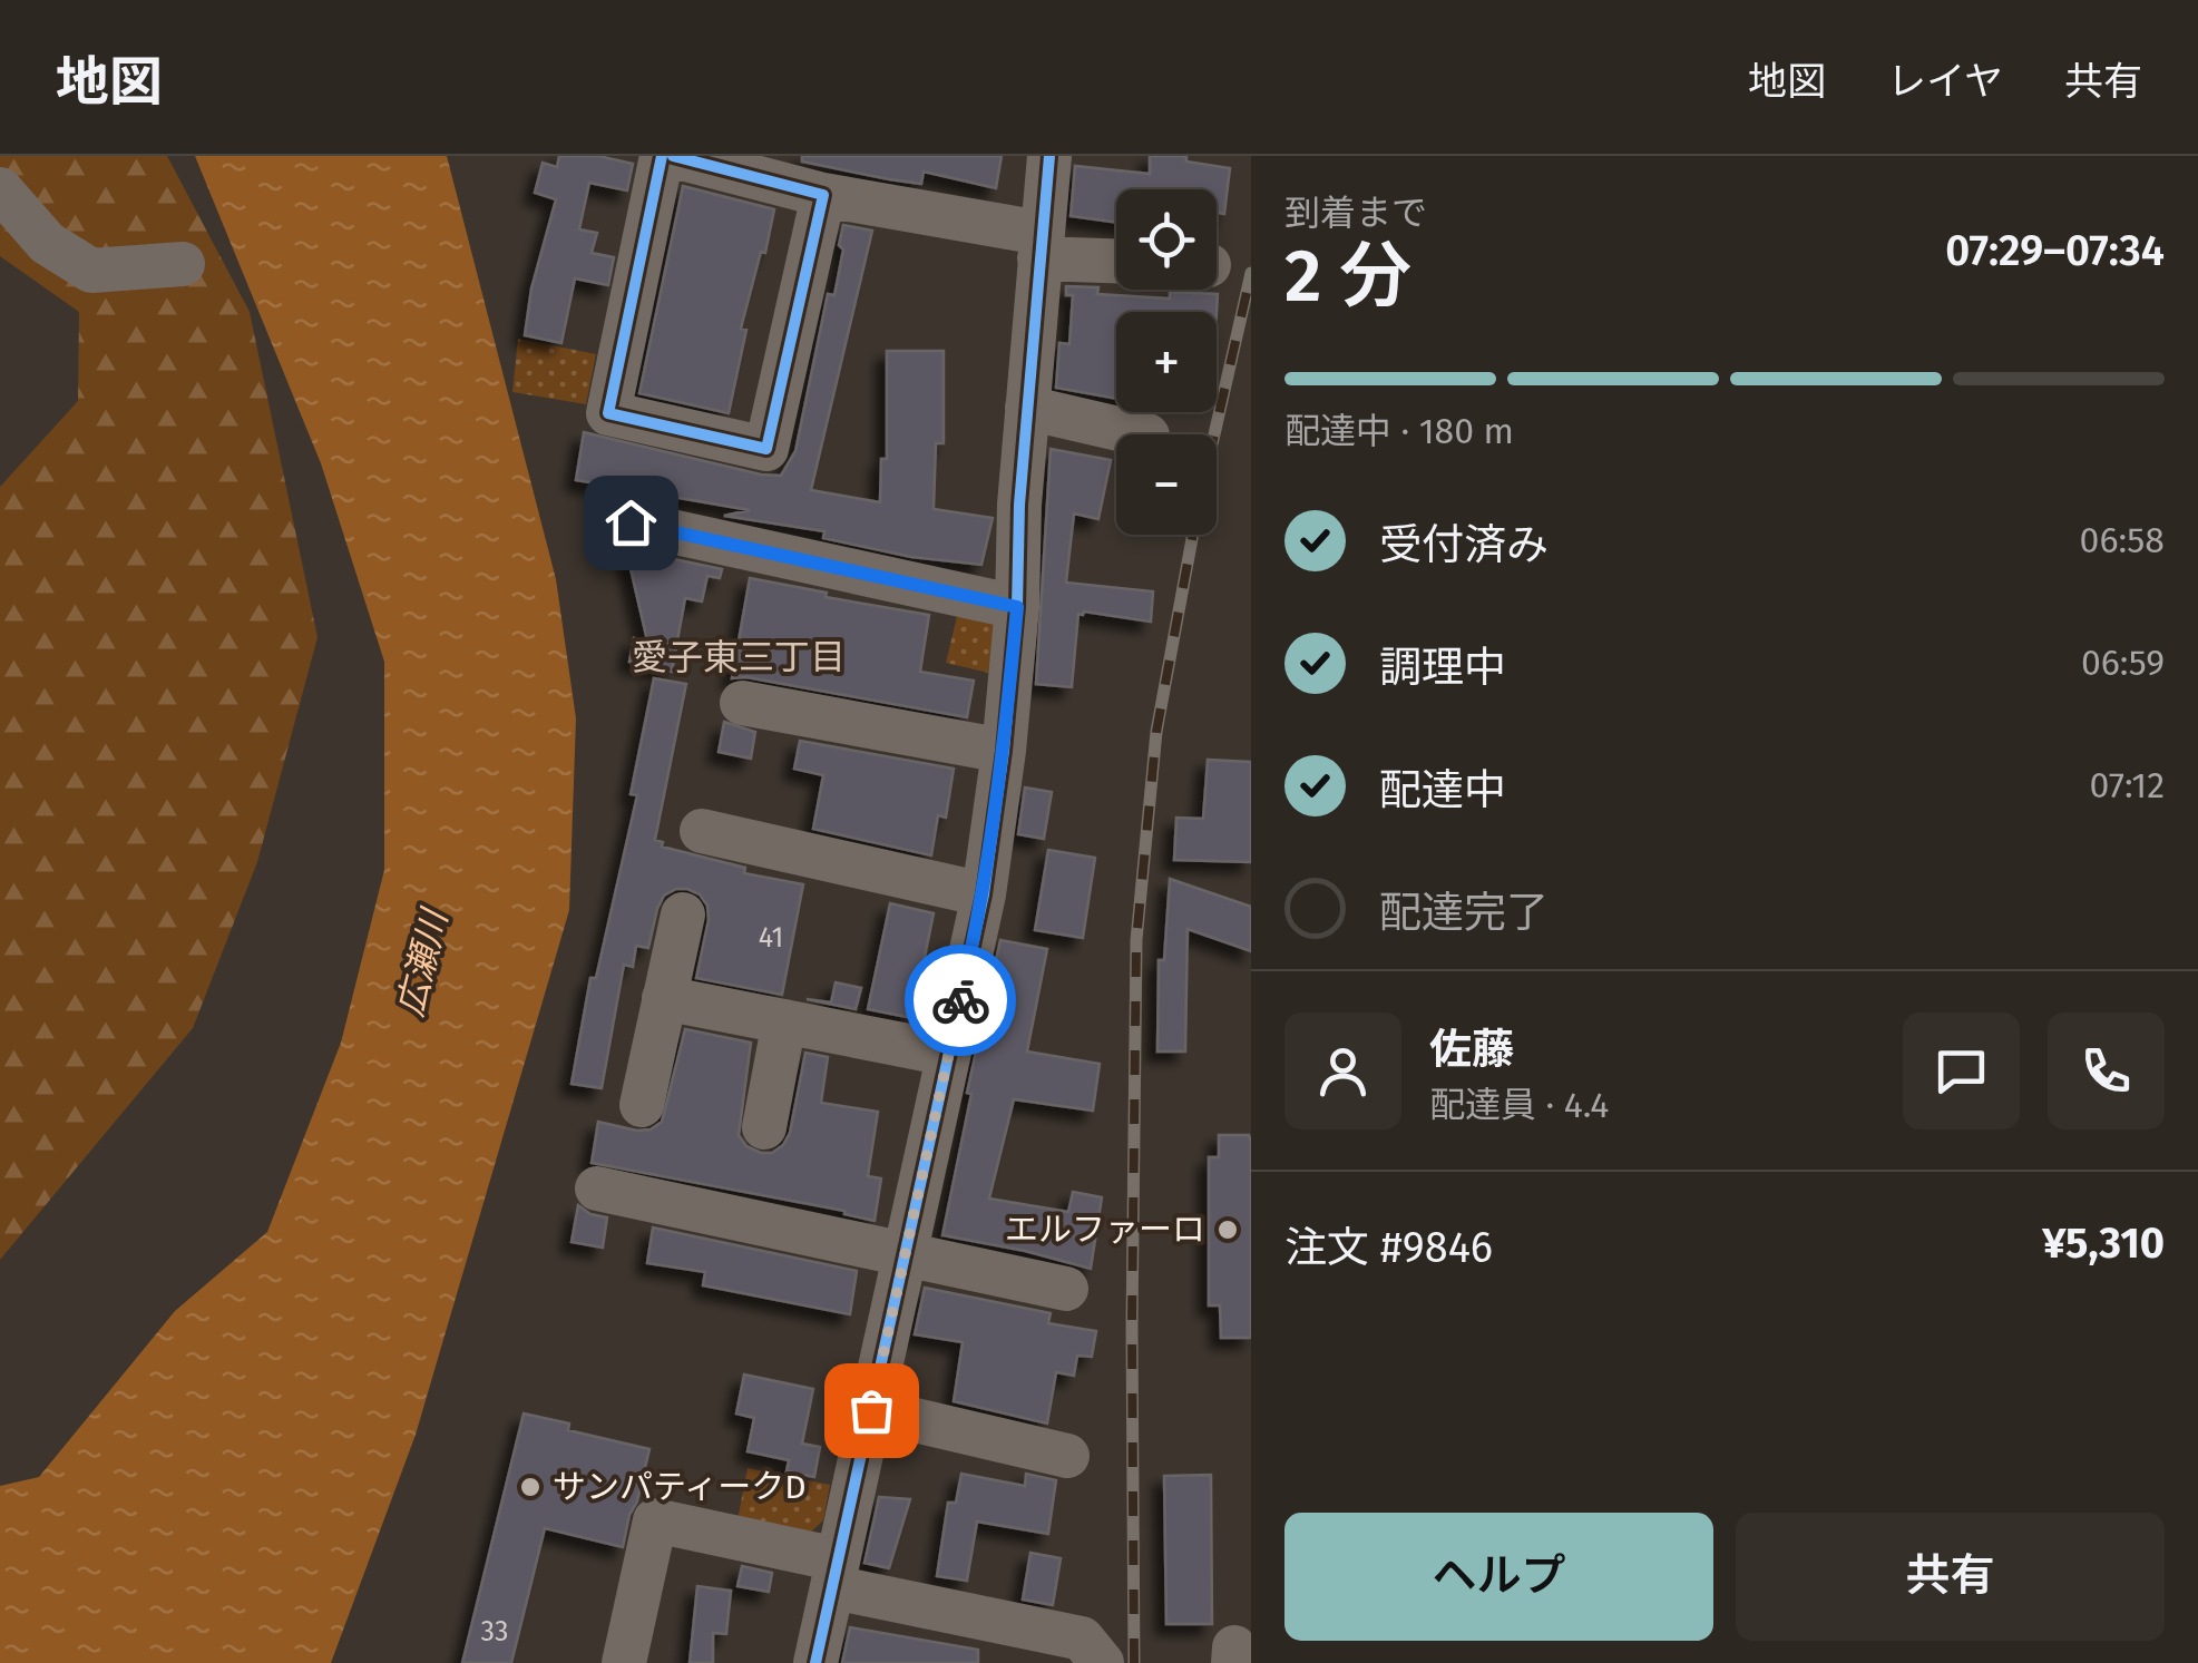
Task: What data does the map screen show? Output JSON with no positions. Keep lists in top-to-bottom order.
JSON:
{
  "districts": ["愛子東三丁目"],
  "water": ["広瀬川"],
  "places": ["エルファーロ", "サンパティークD"],
  "house_numbers": ["41", "33"],
  "page": {
    "header": "地図",
    "nav": ["地図", "レイヤ", "共有"],
    "heading": ["2 分", "到着まで", "07:29–07:34"],
    "panel": [
      "佐藤",
      "配達員 · 4.4",
      "注文 #9846",
      "¥5,310"
    ],
    "map_buttons": ["+", "−"],
    "bar": "配達中 · 180 m",
    "list": [
      ["受付済み", "06:58"],
      ["調理中", "06:59"],
      ["配達中", "07:12"],
      "配達完了"
    ],
    "buttons": ["ヘルプ", "共有"]
  }
}
